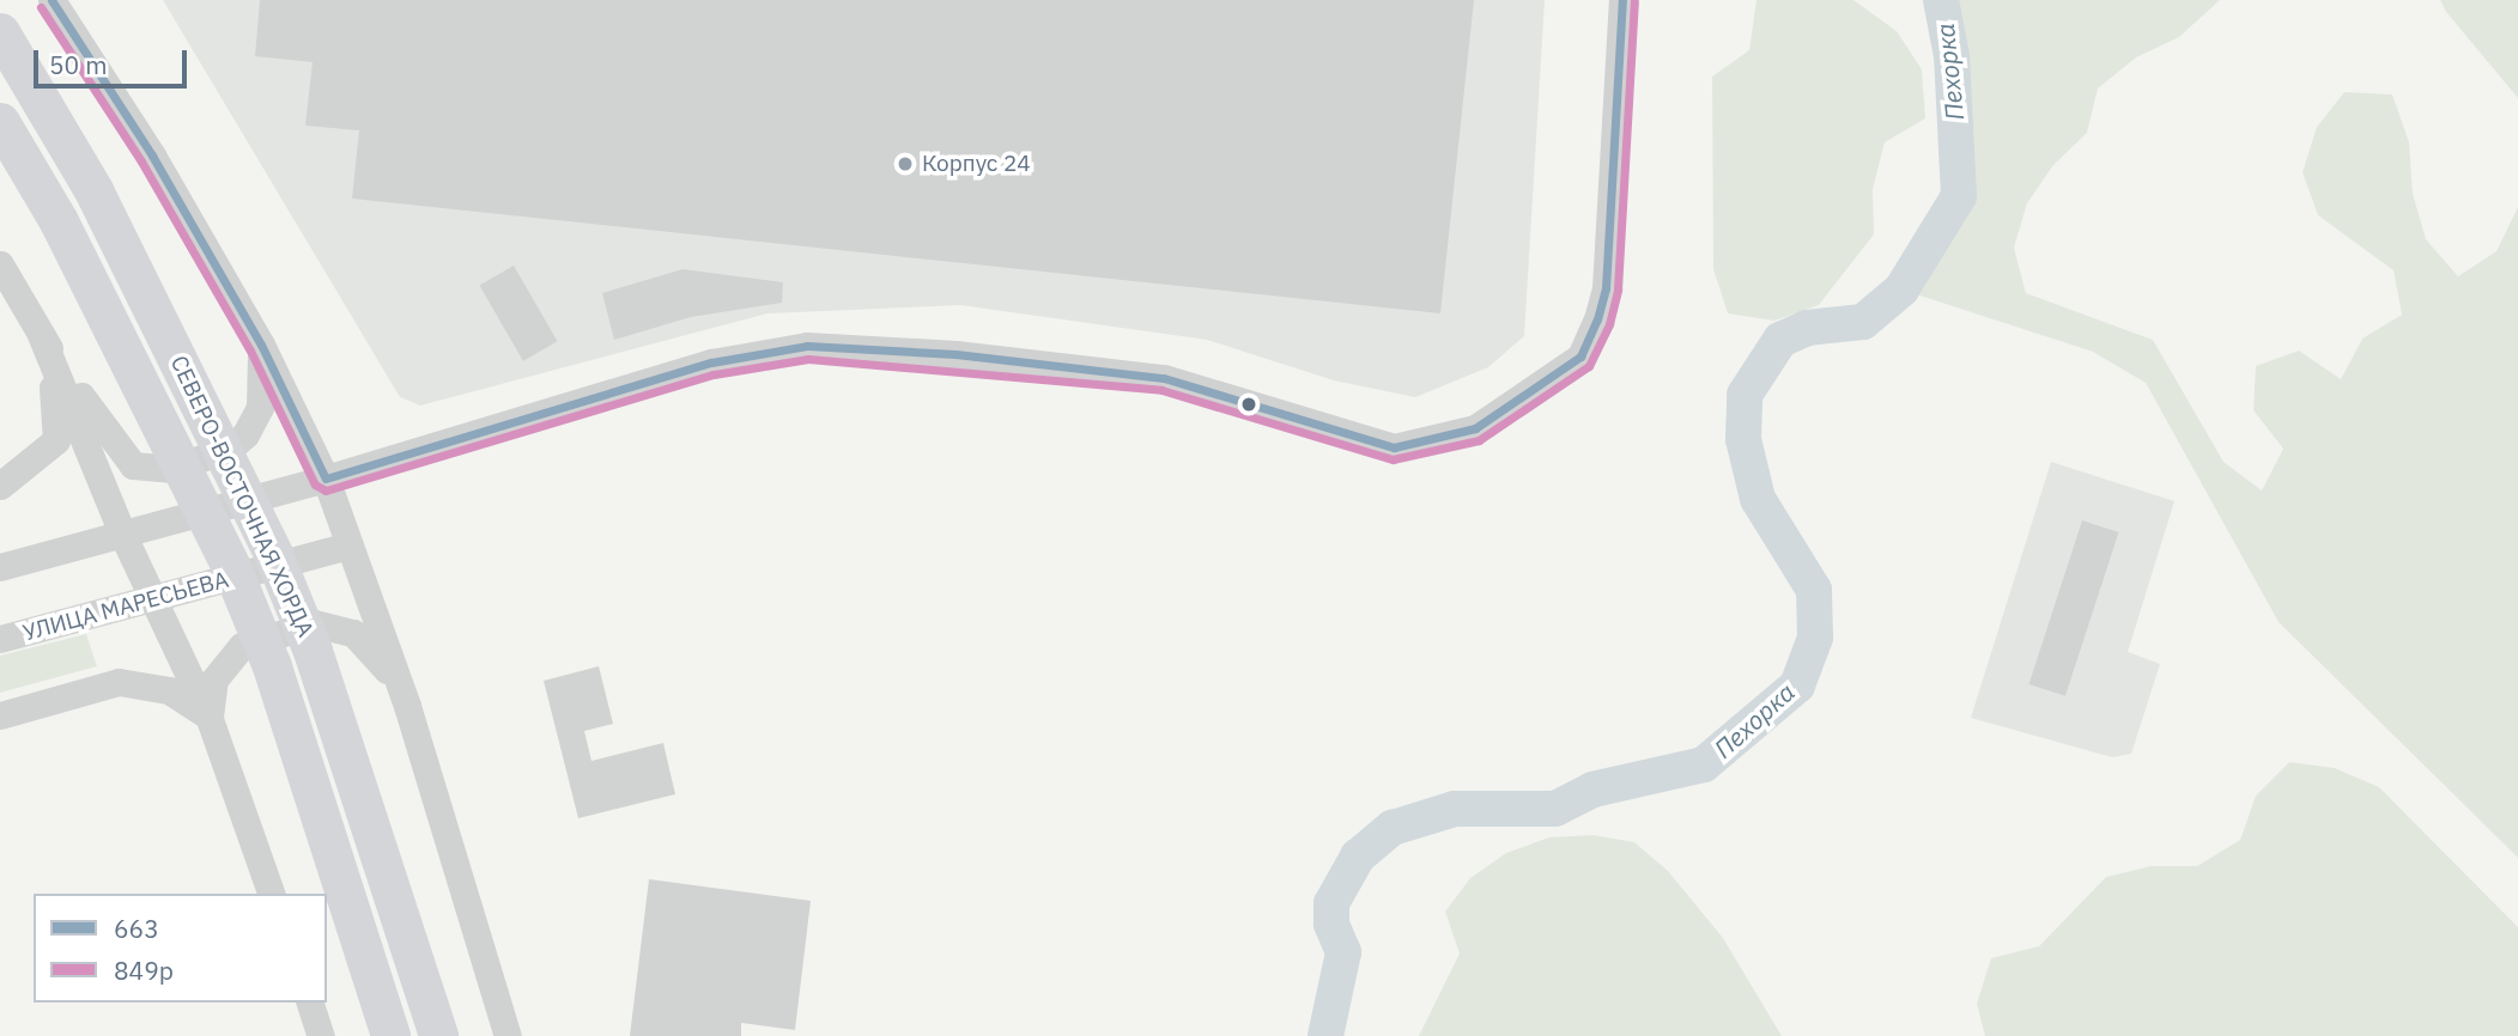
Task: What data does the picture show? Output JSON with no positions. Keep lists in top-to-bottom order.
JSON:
{
  "streets": {
    "highway": ["СЕВЕРО-ВОСТОЧНАЯ ХОРДА"],
    "street": ["УЛИЦА МАРЕСЬЕВА"]
  },
  "water": ["Пехорка"],
  "places": ["Корпус 24"],
  "lines": ["transit line 663", "transit line 849р"],
  "legend": ["663", "849р"],
  "scale_bar": "50 m"
}
